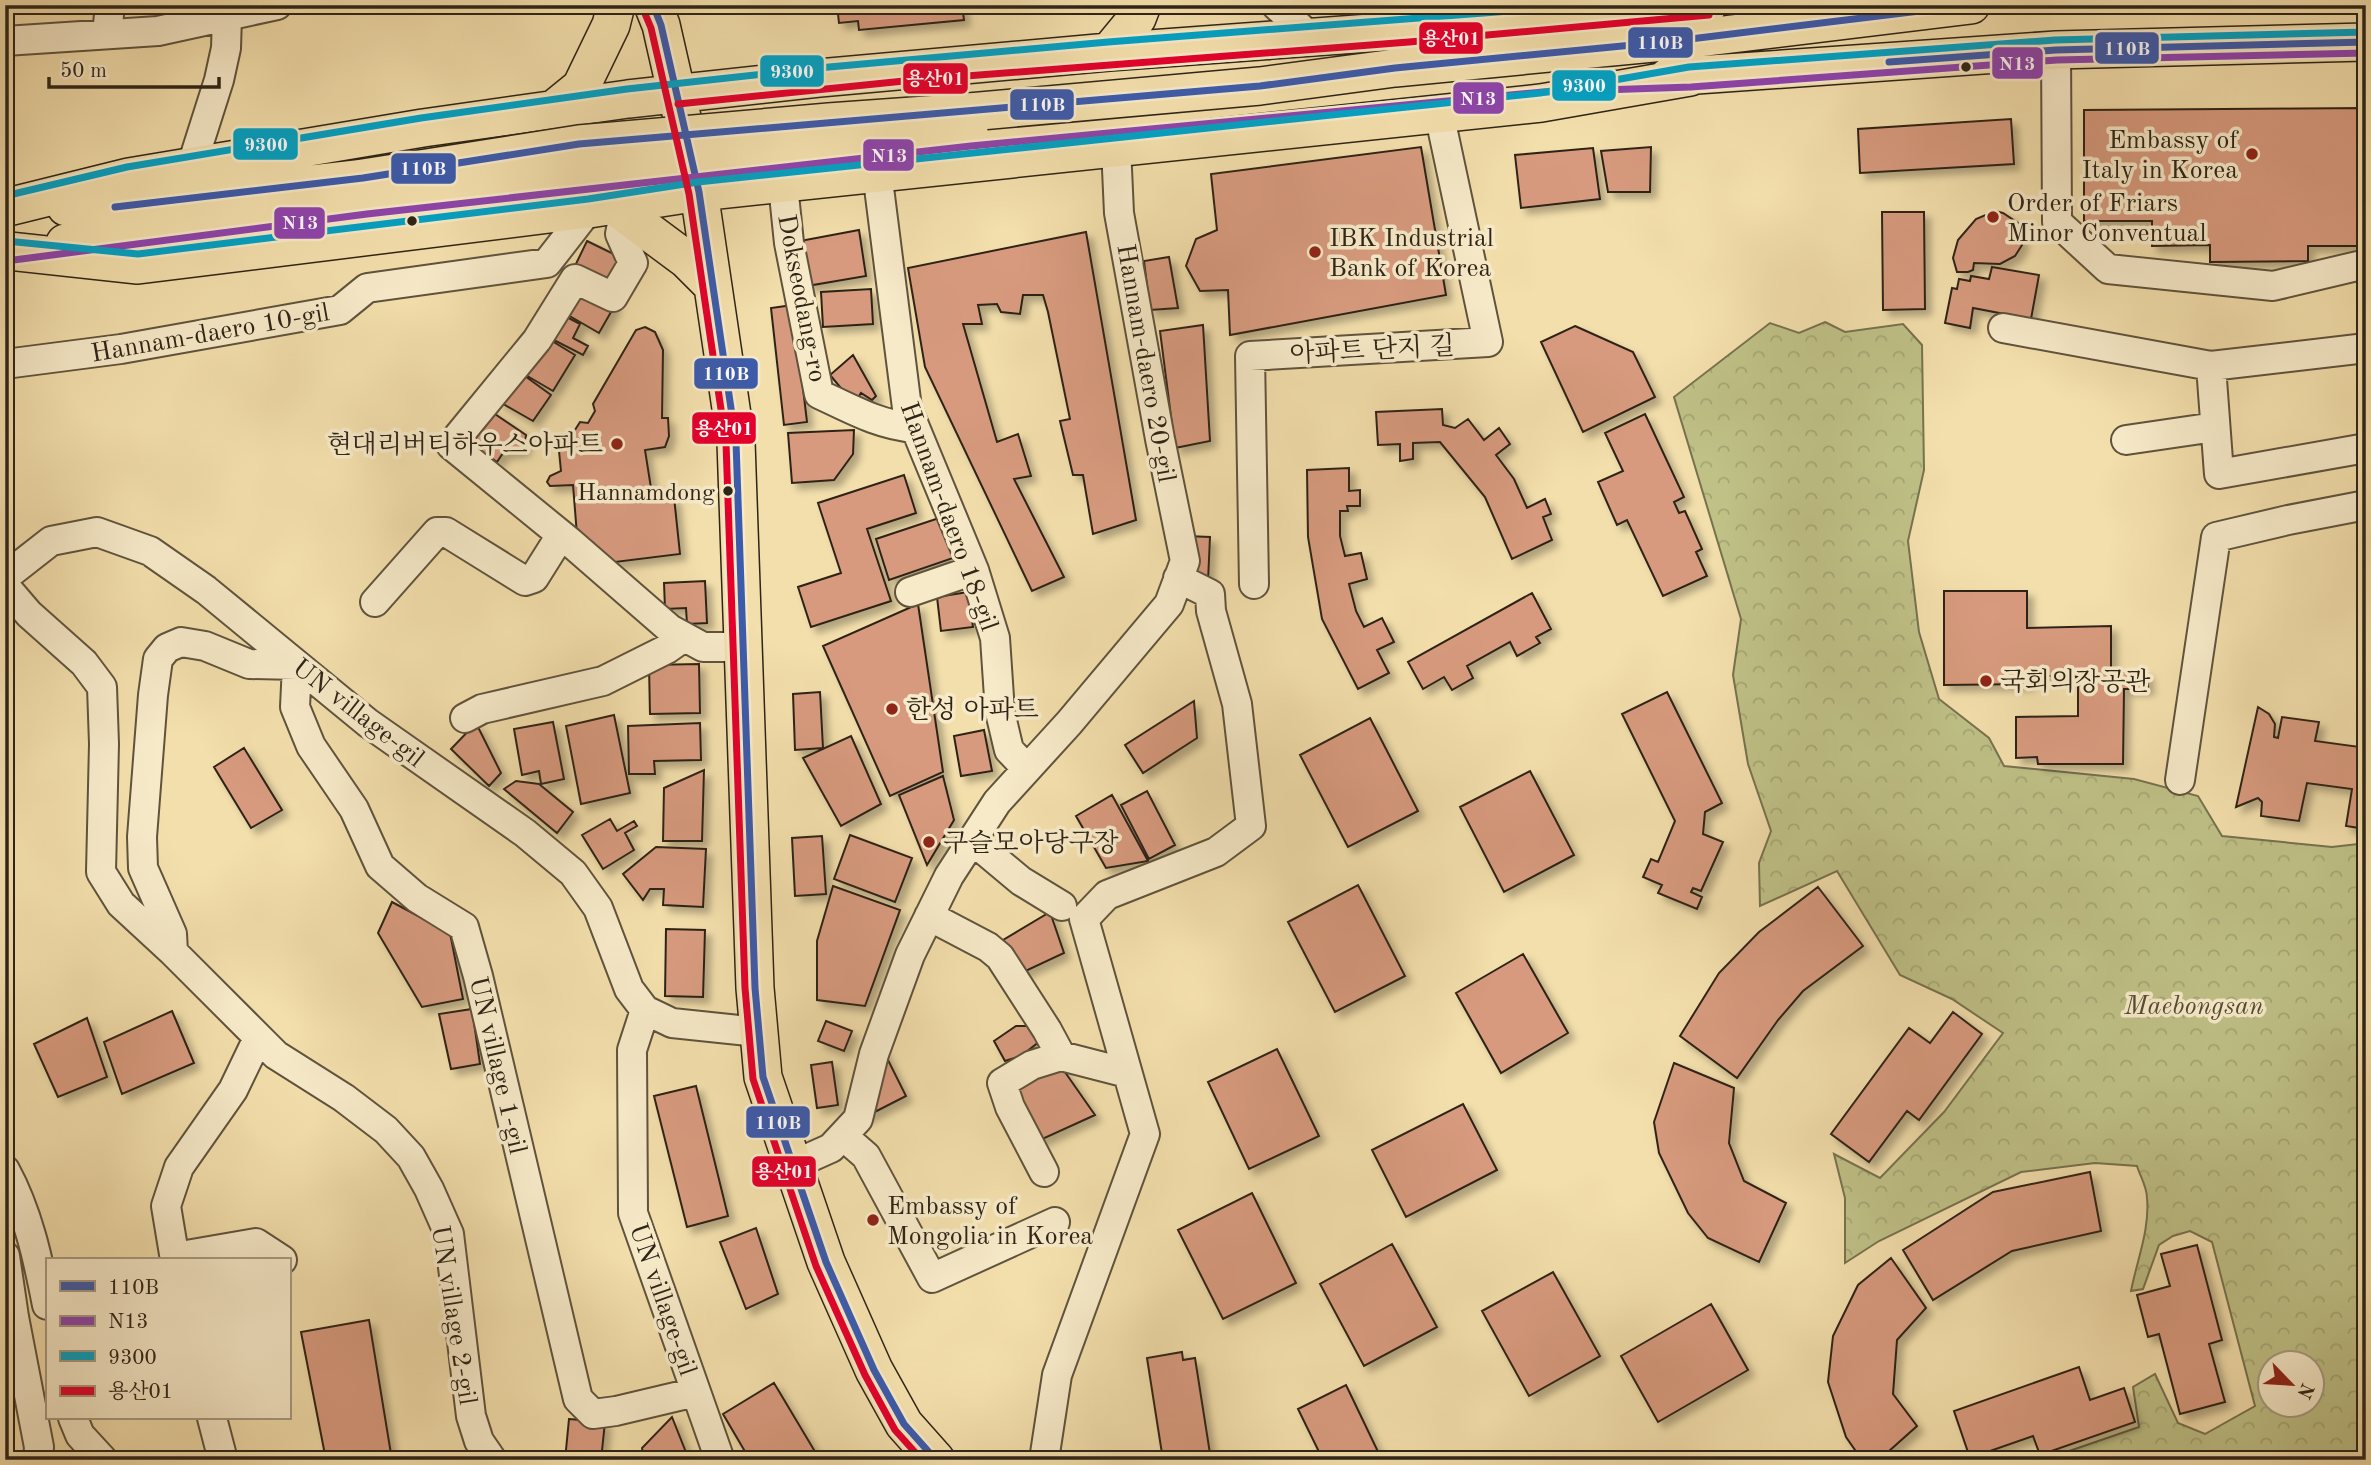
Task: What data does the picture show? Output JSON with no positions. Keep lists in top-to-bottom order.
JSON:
{
  "streets": {
    "street": [
      "Dokseodang-ro",
      "Hannam-daero 10-gil",
      "아파트 단지 길",
      "Hannam-daero 20-gil",
      "Hannam-daero 18-gil",
      "UN village-gil",
      "UN village 1-gil",
      "UN village 2-gil"
    ]
  },
  "crossings": [
    ["Dokseodang-ro", "Hannam-daero 18-gil"],
    ["Hannam-daero 20-gil", "Hannam-daero 18-gil"],
    ["UN village-gil", "UN village 1-gil"]
  ],
  "parks": ["Maebongsan"],
  "places": [
    "Embassy of Italy in Korea",
    "Order of Friars Minor Conventual",
    "IBK Industrial Bank of Korea",
    "현대리버티하우스아파트",
    "Hannamdong",
    "국회의장공관",
    "한성 아파트",
    "구슬모아당구장",
    "Embassy of Mongolia in Korea"
  ],
  "lines": [
    "transit line 110B",
    "transit line 9300",
    "transit line 용산01",
    "transit line N13"
  ],
  "legend": [
    "110B",
    "N13",
    "9300",
    "용산01"
  ],
  "scale_bar": "50 m",
  "north": "bottom right"
}
